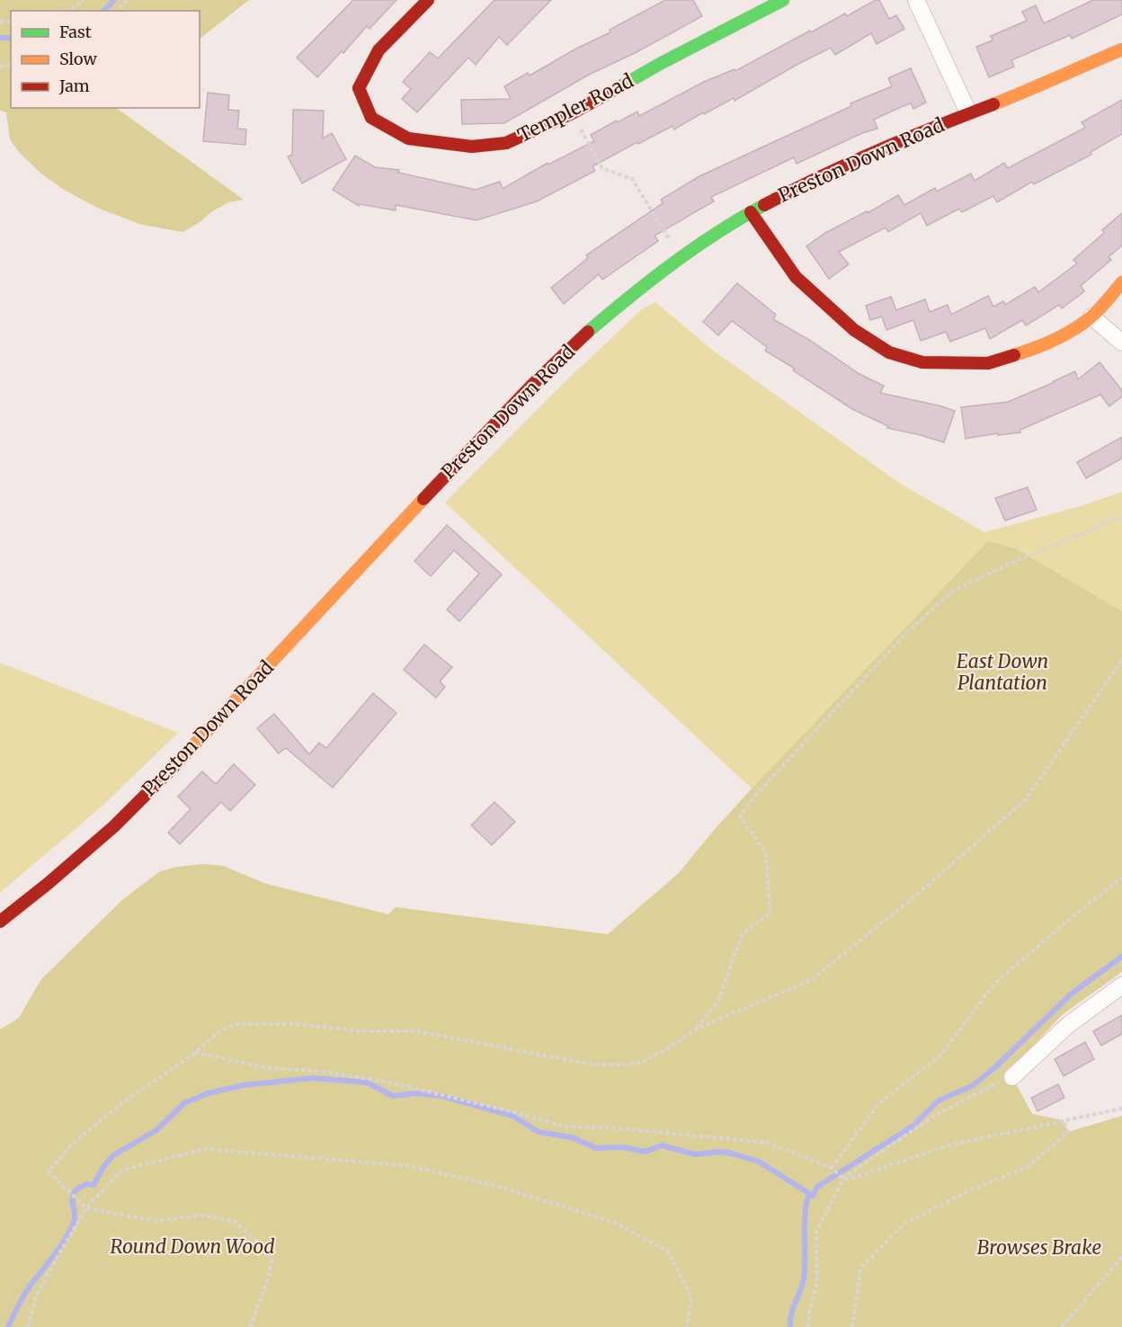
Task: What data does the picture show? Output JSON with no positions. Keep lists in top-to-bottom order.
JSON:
{
  "streets": {
    "street": ["Templer Road", "Preston Down Road"]
  },
  "parks": ["East Down Plantation", "Round Down Wood", "Browses Brake"],
  "legend": ["Fast", "Slow", "Jam"]
}
